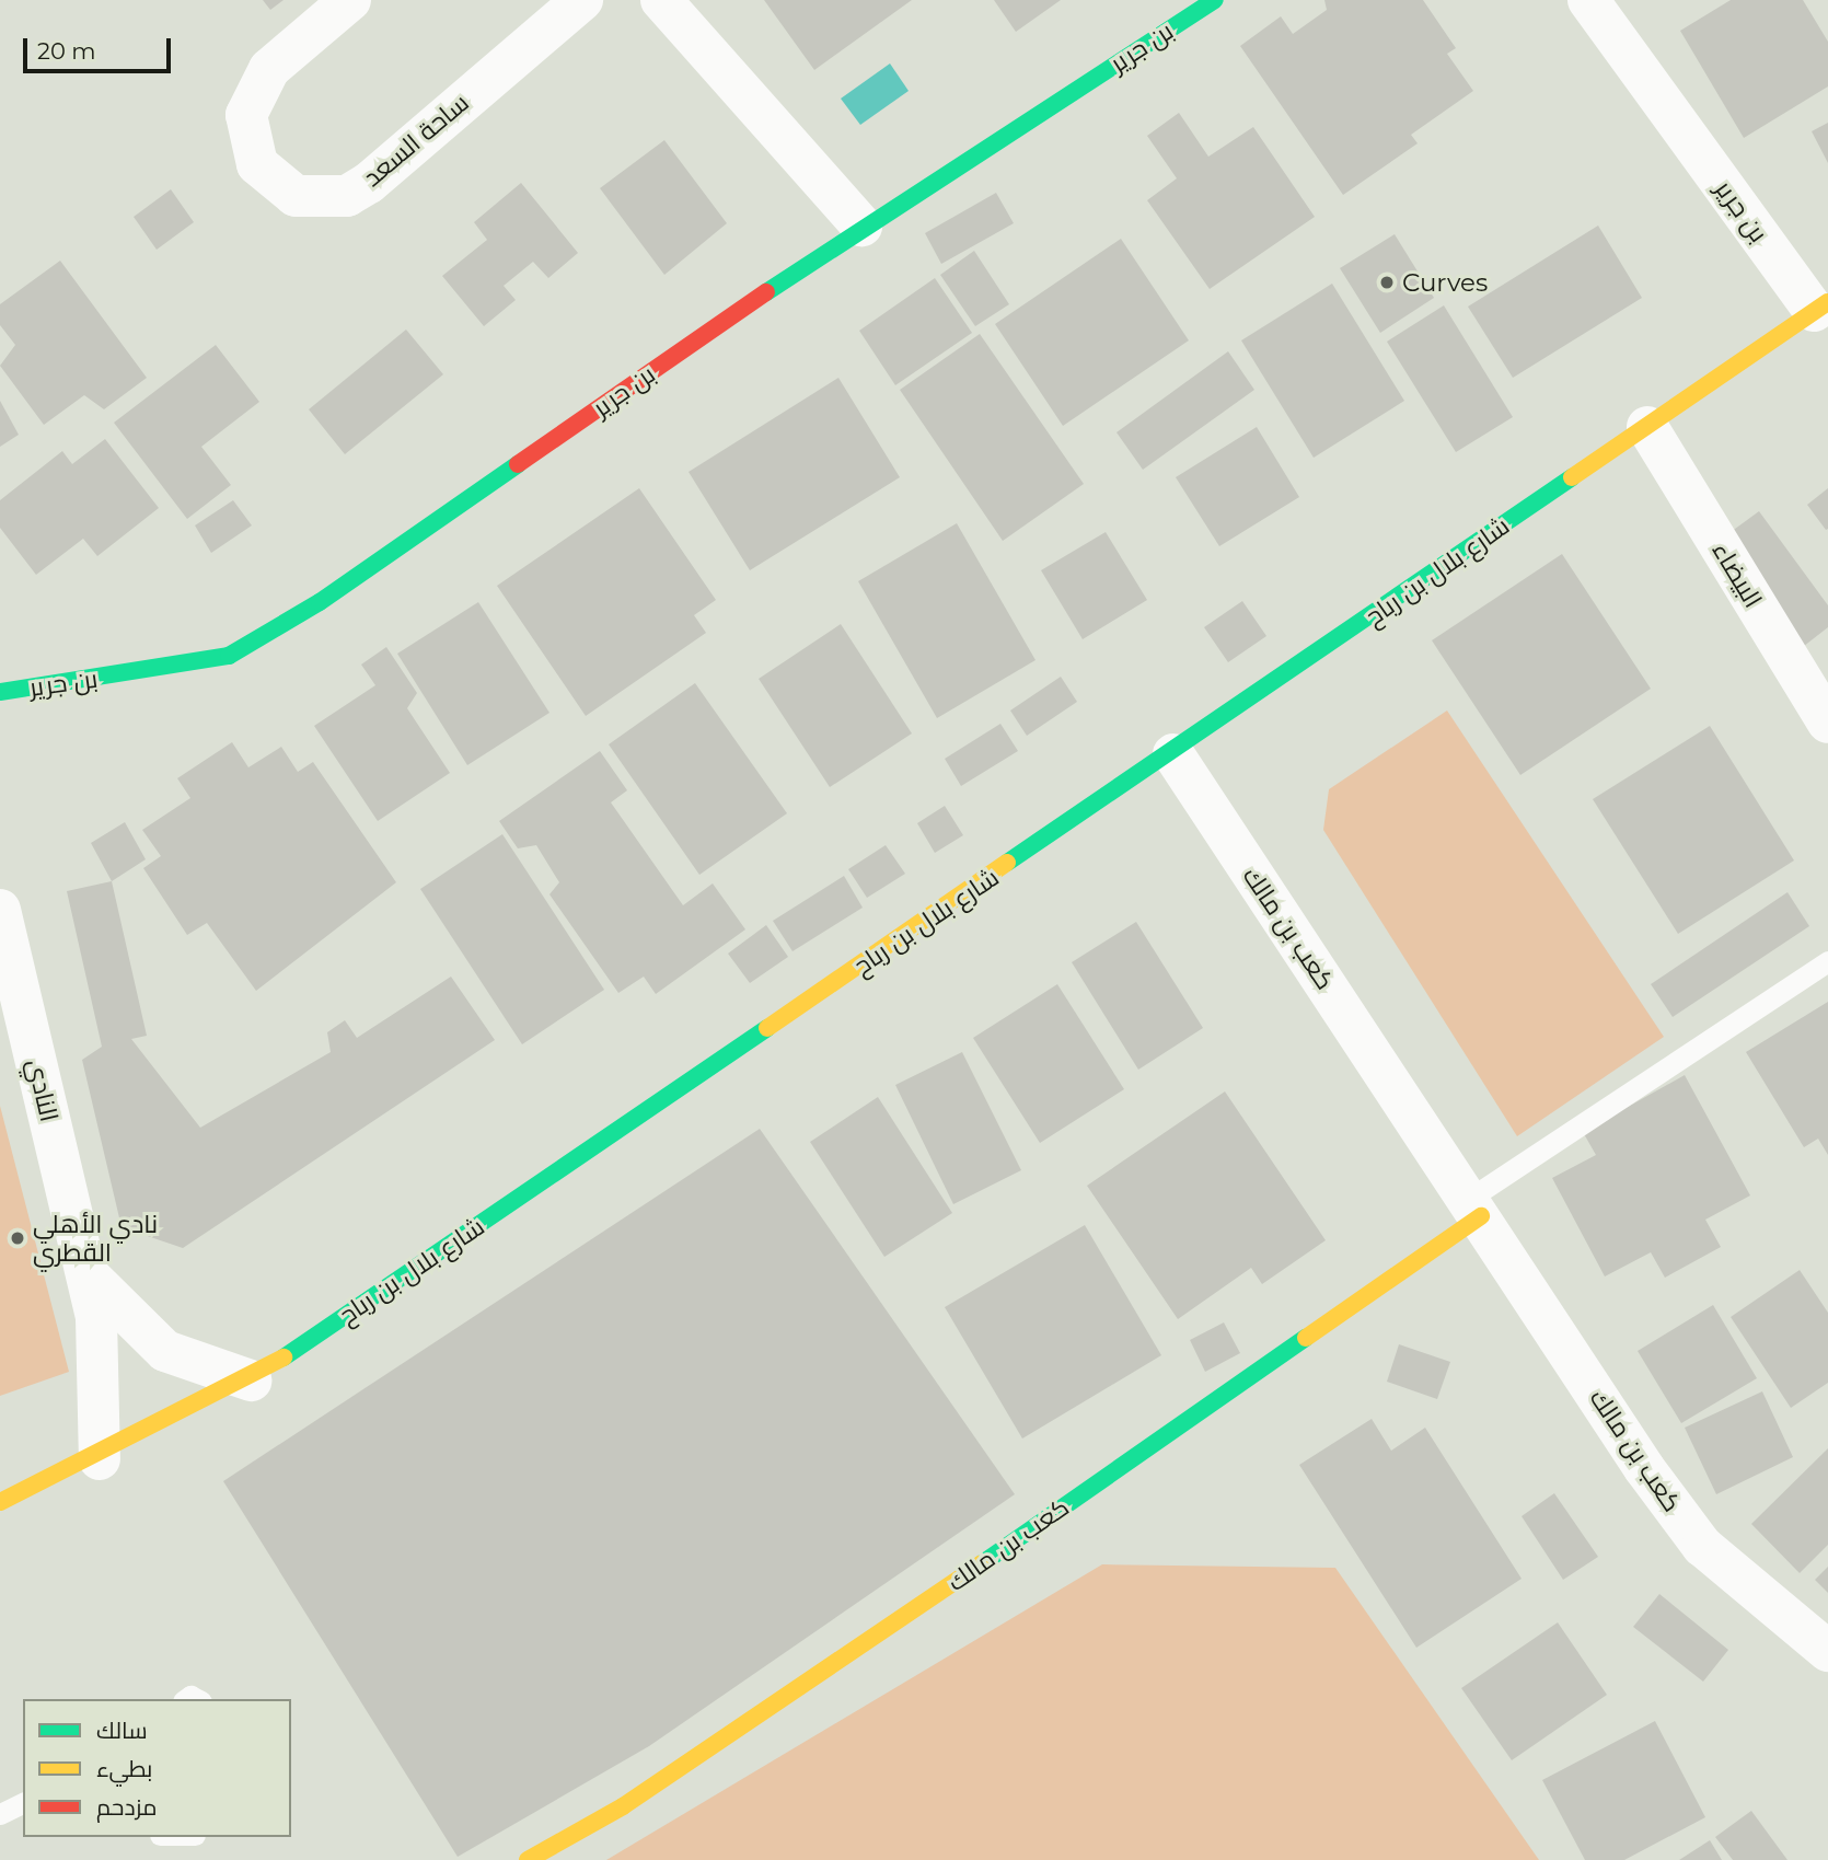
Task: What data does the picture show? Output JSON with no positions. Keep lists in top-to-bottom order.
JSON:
{
  "streets": {
    "street": [
      "بن جرير",
      "ساحة السعد",
      "شارع بلال بن رباح",
      "البيضاء",
      "كعب بن مالك",
      "النادي"
    ]
  },
  "crossings": [
    ["بن جرير", "شارع بلال بن رباح"],
    ["شارع بلال بن رباح", "البيضاء"],
    ["شارع بلال بن رباح", "كعب بن مالك"],
    ["شارع بلال بن رباح", "النادي"]
  ],
  "places": ["Curves", "نادي الأهلي القطري"],
  "legend": ["سالك", "بطيء", "مزدحم"],
  "scale_bar": "20 m"
}
